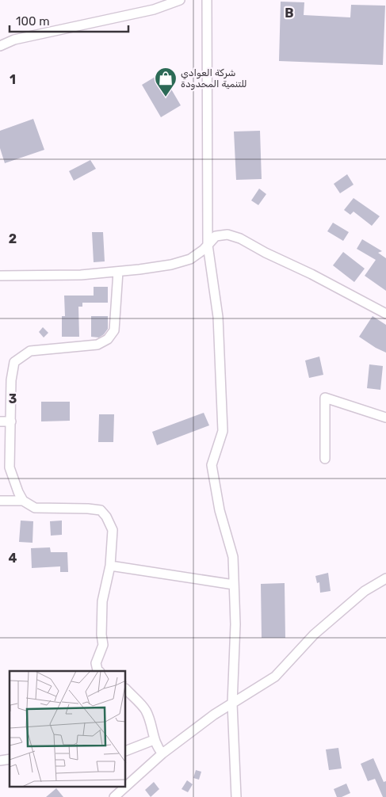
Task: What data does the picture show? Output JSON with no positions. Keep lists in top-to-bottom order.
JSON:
{
  "places": {
    "shop": ["شركة العوادي للتنمية المحدودة"]
  },
  "scale_bar": "100 m",
  "grid": {
    "columns": ["B"],
    "rows": [
      "1",
      "2",
      "3",
      "4"
    ]
  }
}
